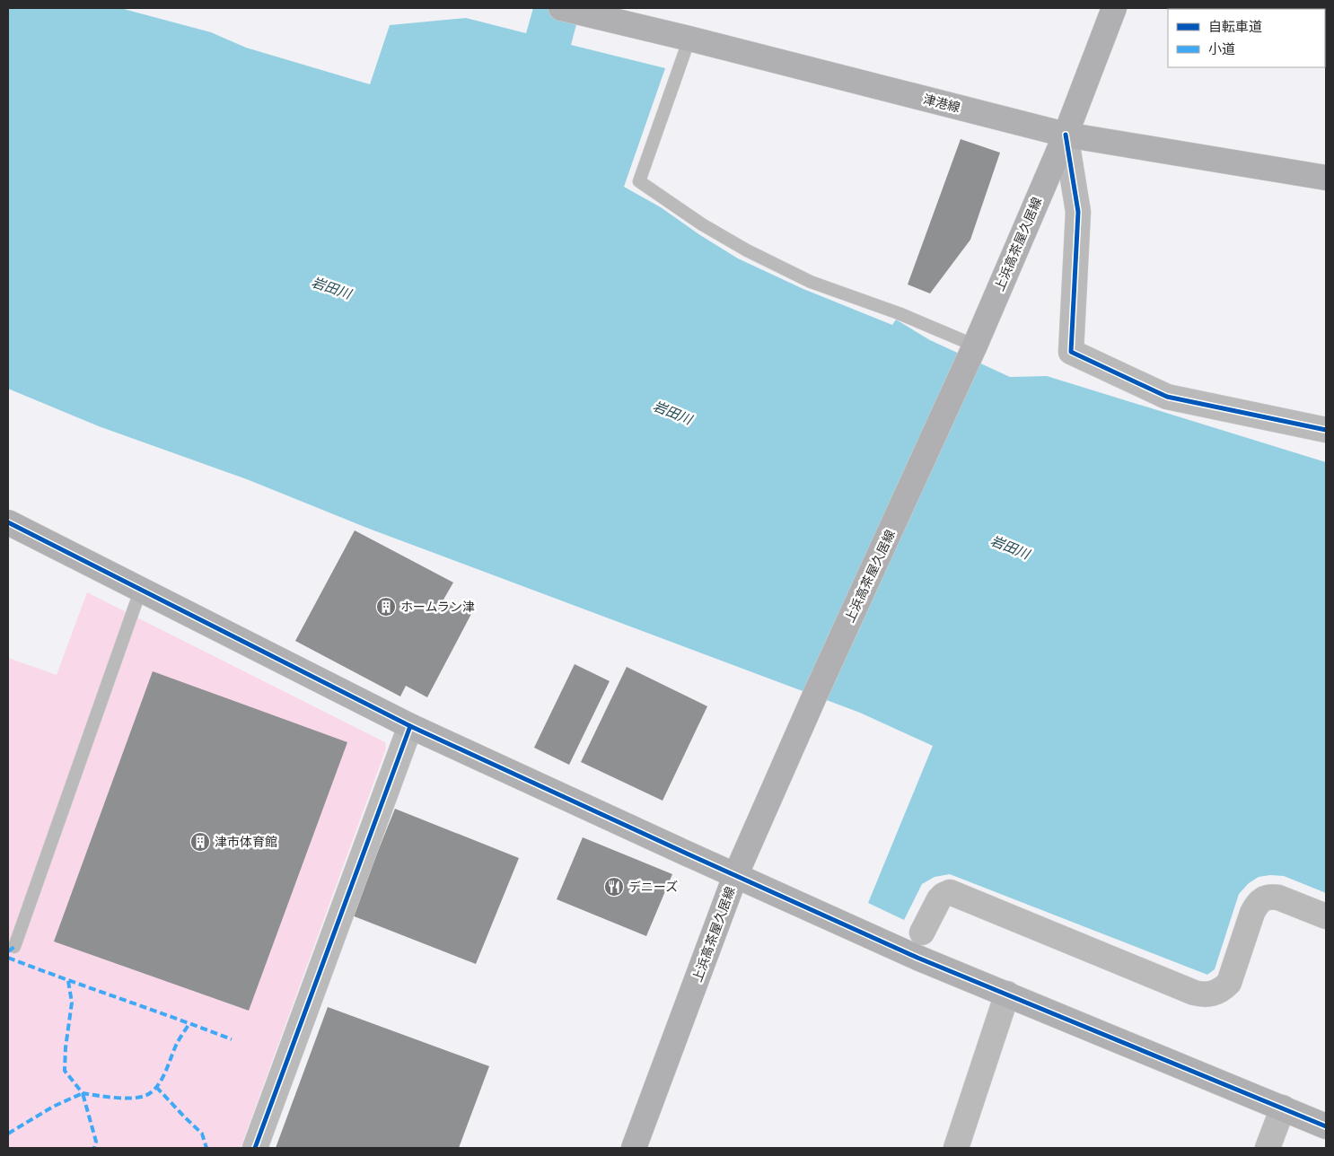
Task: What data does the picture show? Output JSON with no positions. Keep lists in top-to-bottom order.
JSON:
{
  "streets": {
    "main road": ["津港線", "上浜高茶屋久居線"]
  },
  "crossings": [
    ["津港線", "上浜高茶屋久居線"]
  ],
  "water": ["岩田川"],
  "places": {
    "building": ["ホームラン津", "津市体育館"],
    "restaurant": ["デニーズ"]
  },
  "legend": ["自転車道", "小道"]
}
